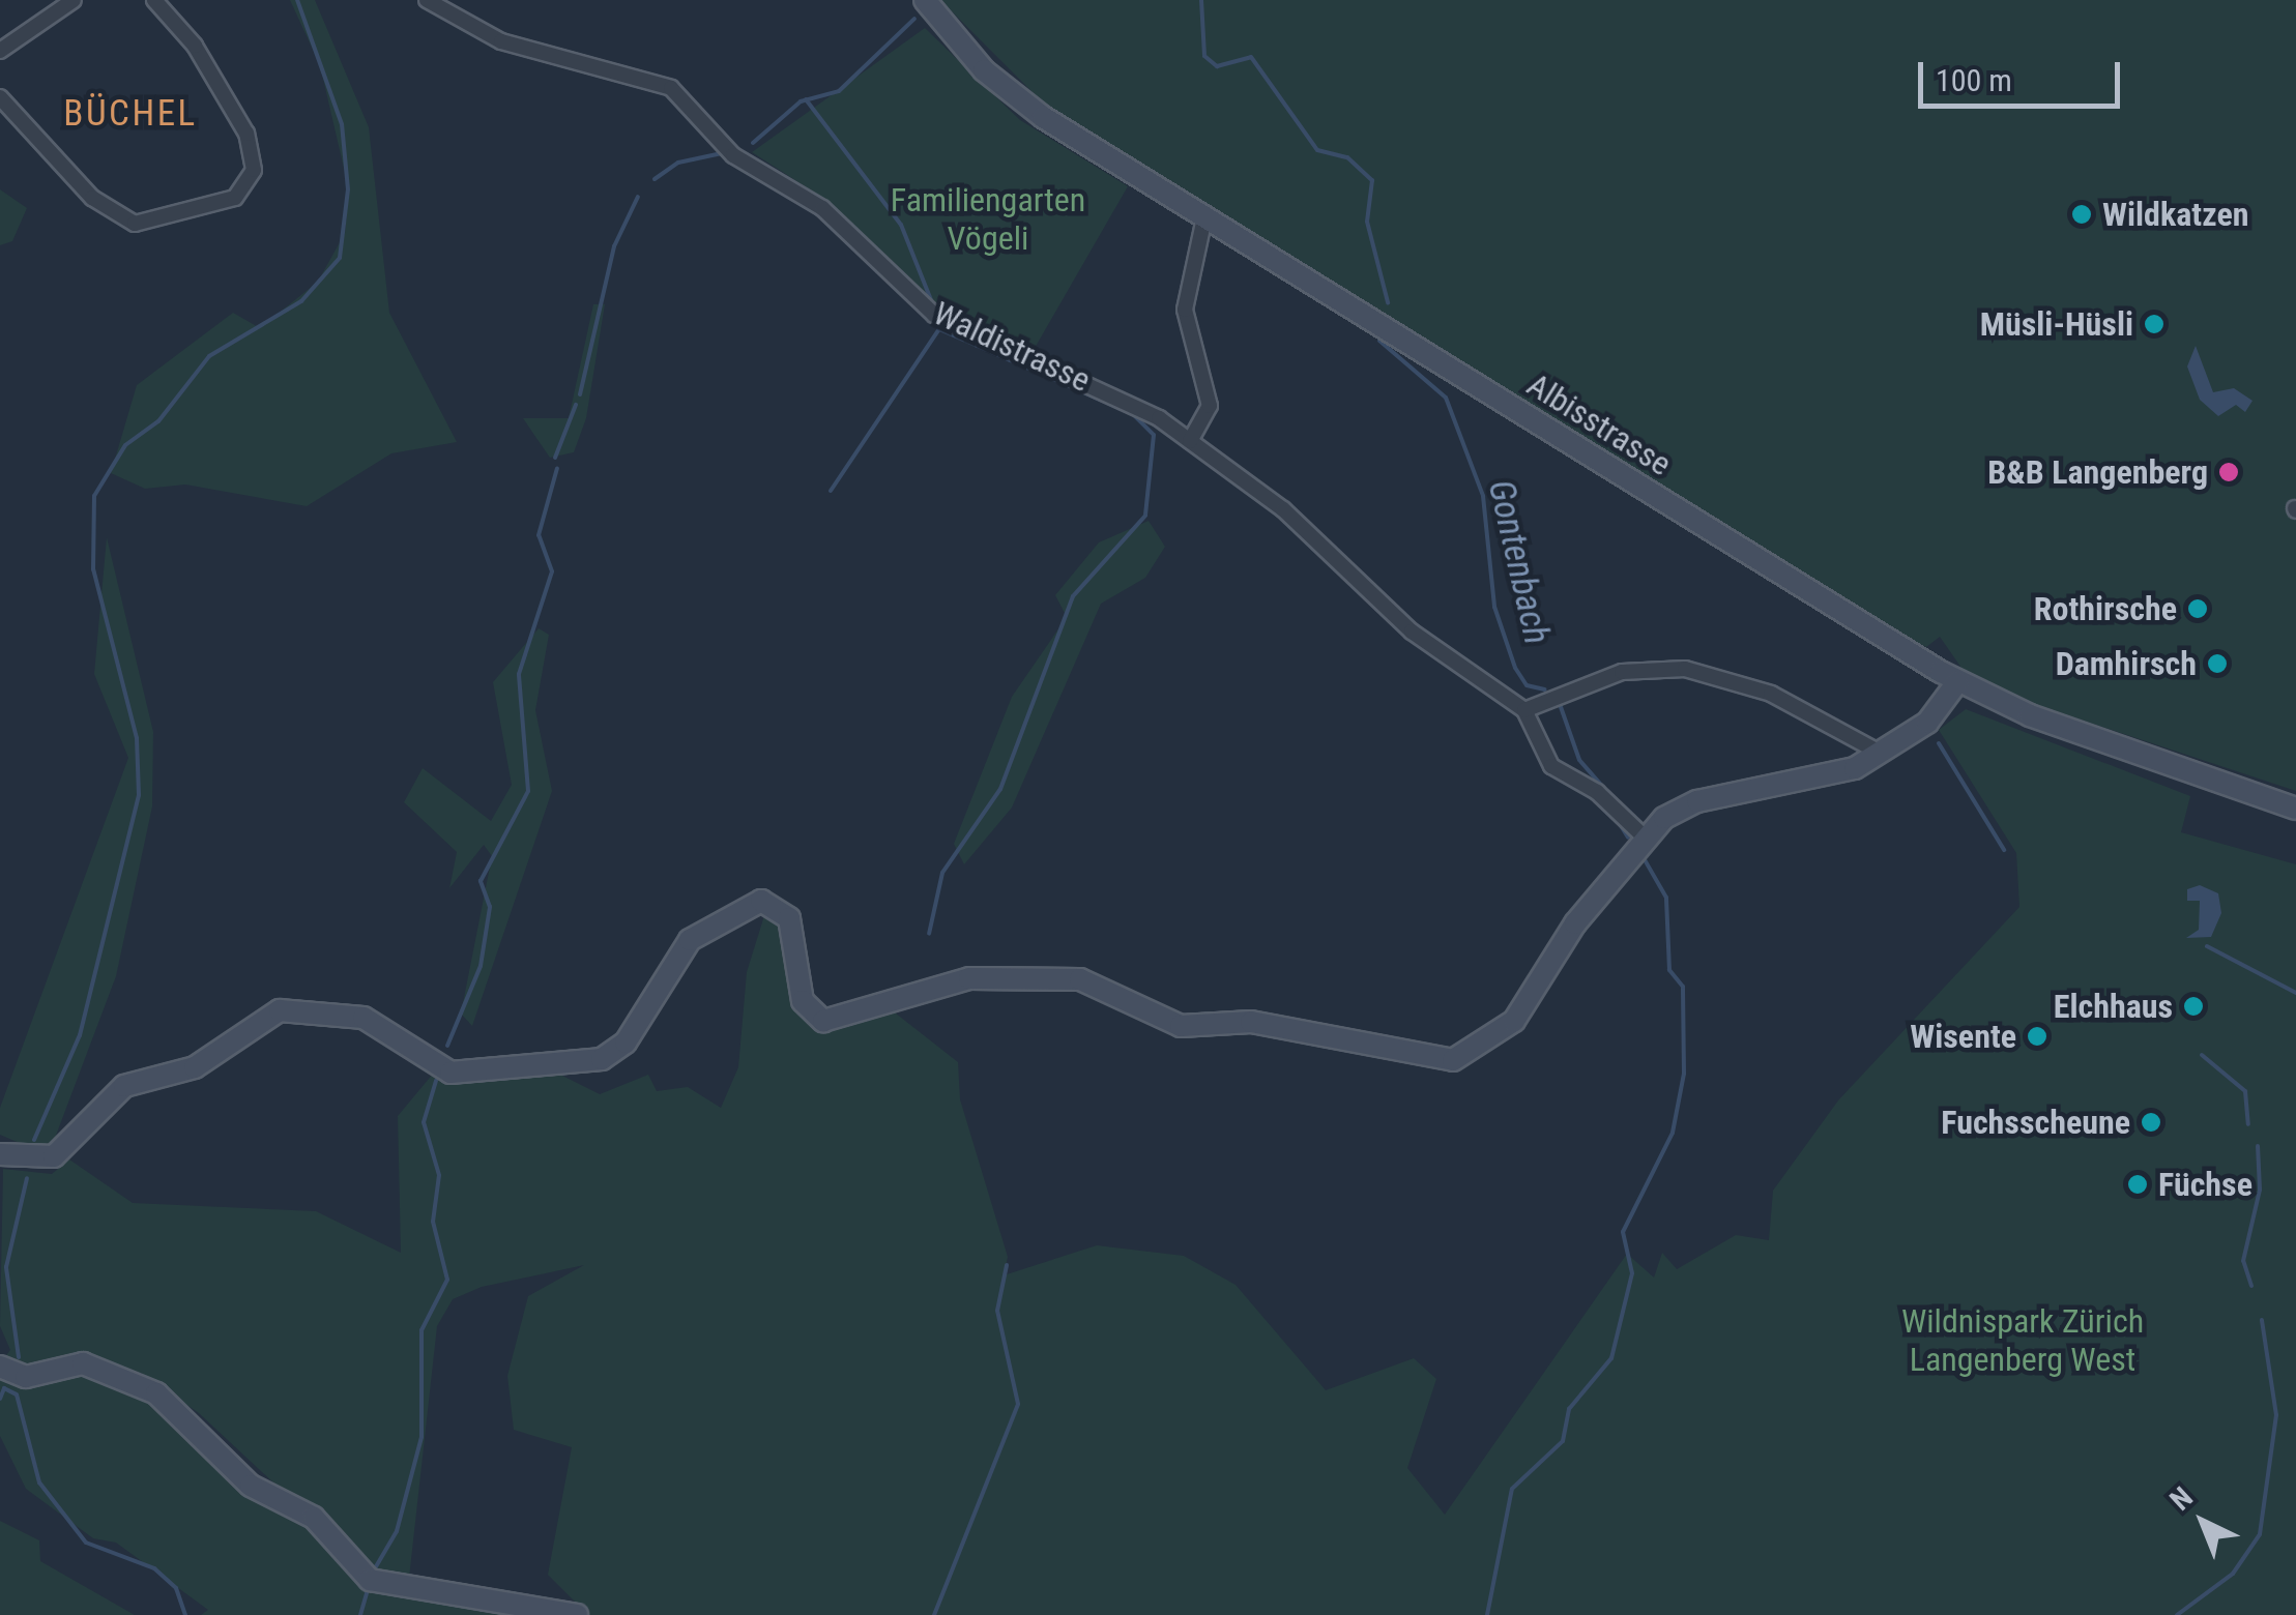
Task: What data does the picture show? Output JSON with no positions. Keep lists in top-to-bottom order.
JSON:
{
  "streets": {
    "street": ["Waldistrasse", "Albisstrasse"]
  },
  "districts": ["BÜCHEL"],
  "water": ["Gontenbach"],
  "parks": ["Familiengarten Vögeli", "Wildnispark Zürich Langenberg West"],
  "places": [
    "Wildkatzen",
    "Müsli-Hüsli",
    "B&B Langenberg",
    "Rothirsche",
    "Damhirsch",
    "Elchhaus",
    "Wisente",
    "Fuchsscheune",
    "Füchse"
  ],
  "scale_bar": "100 m",
  "north": "top left"
}
